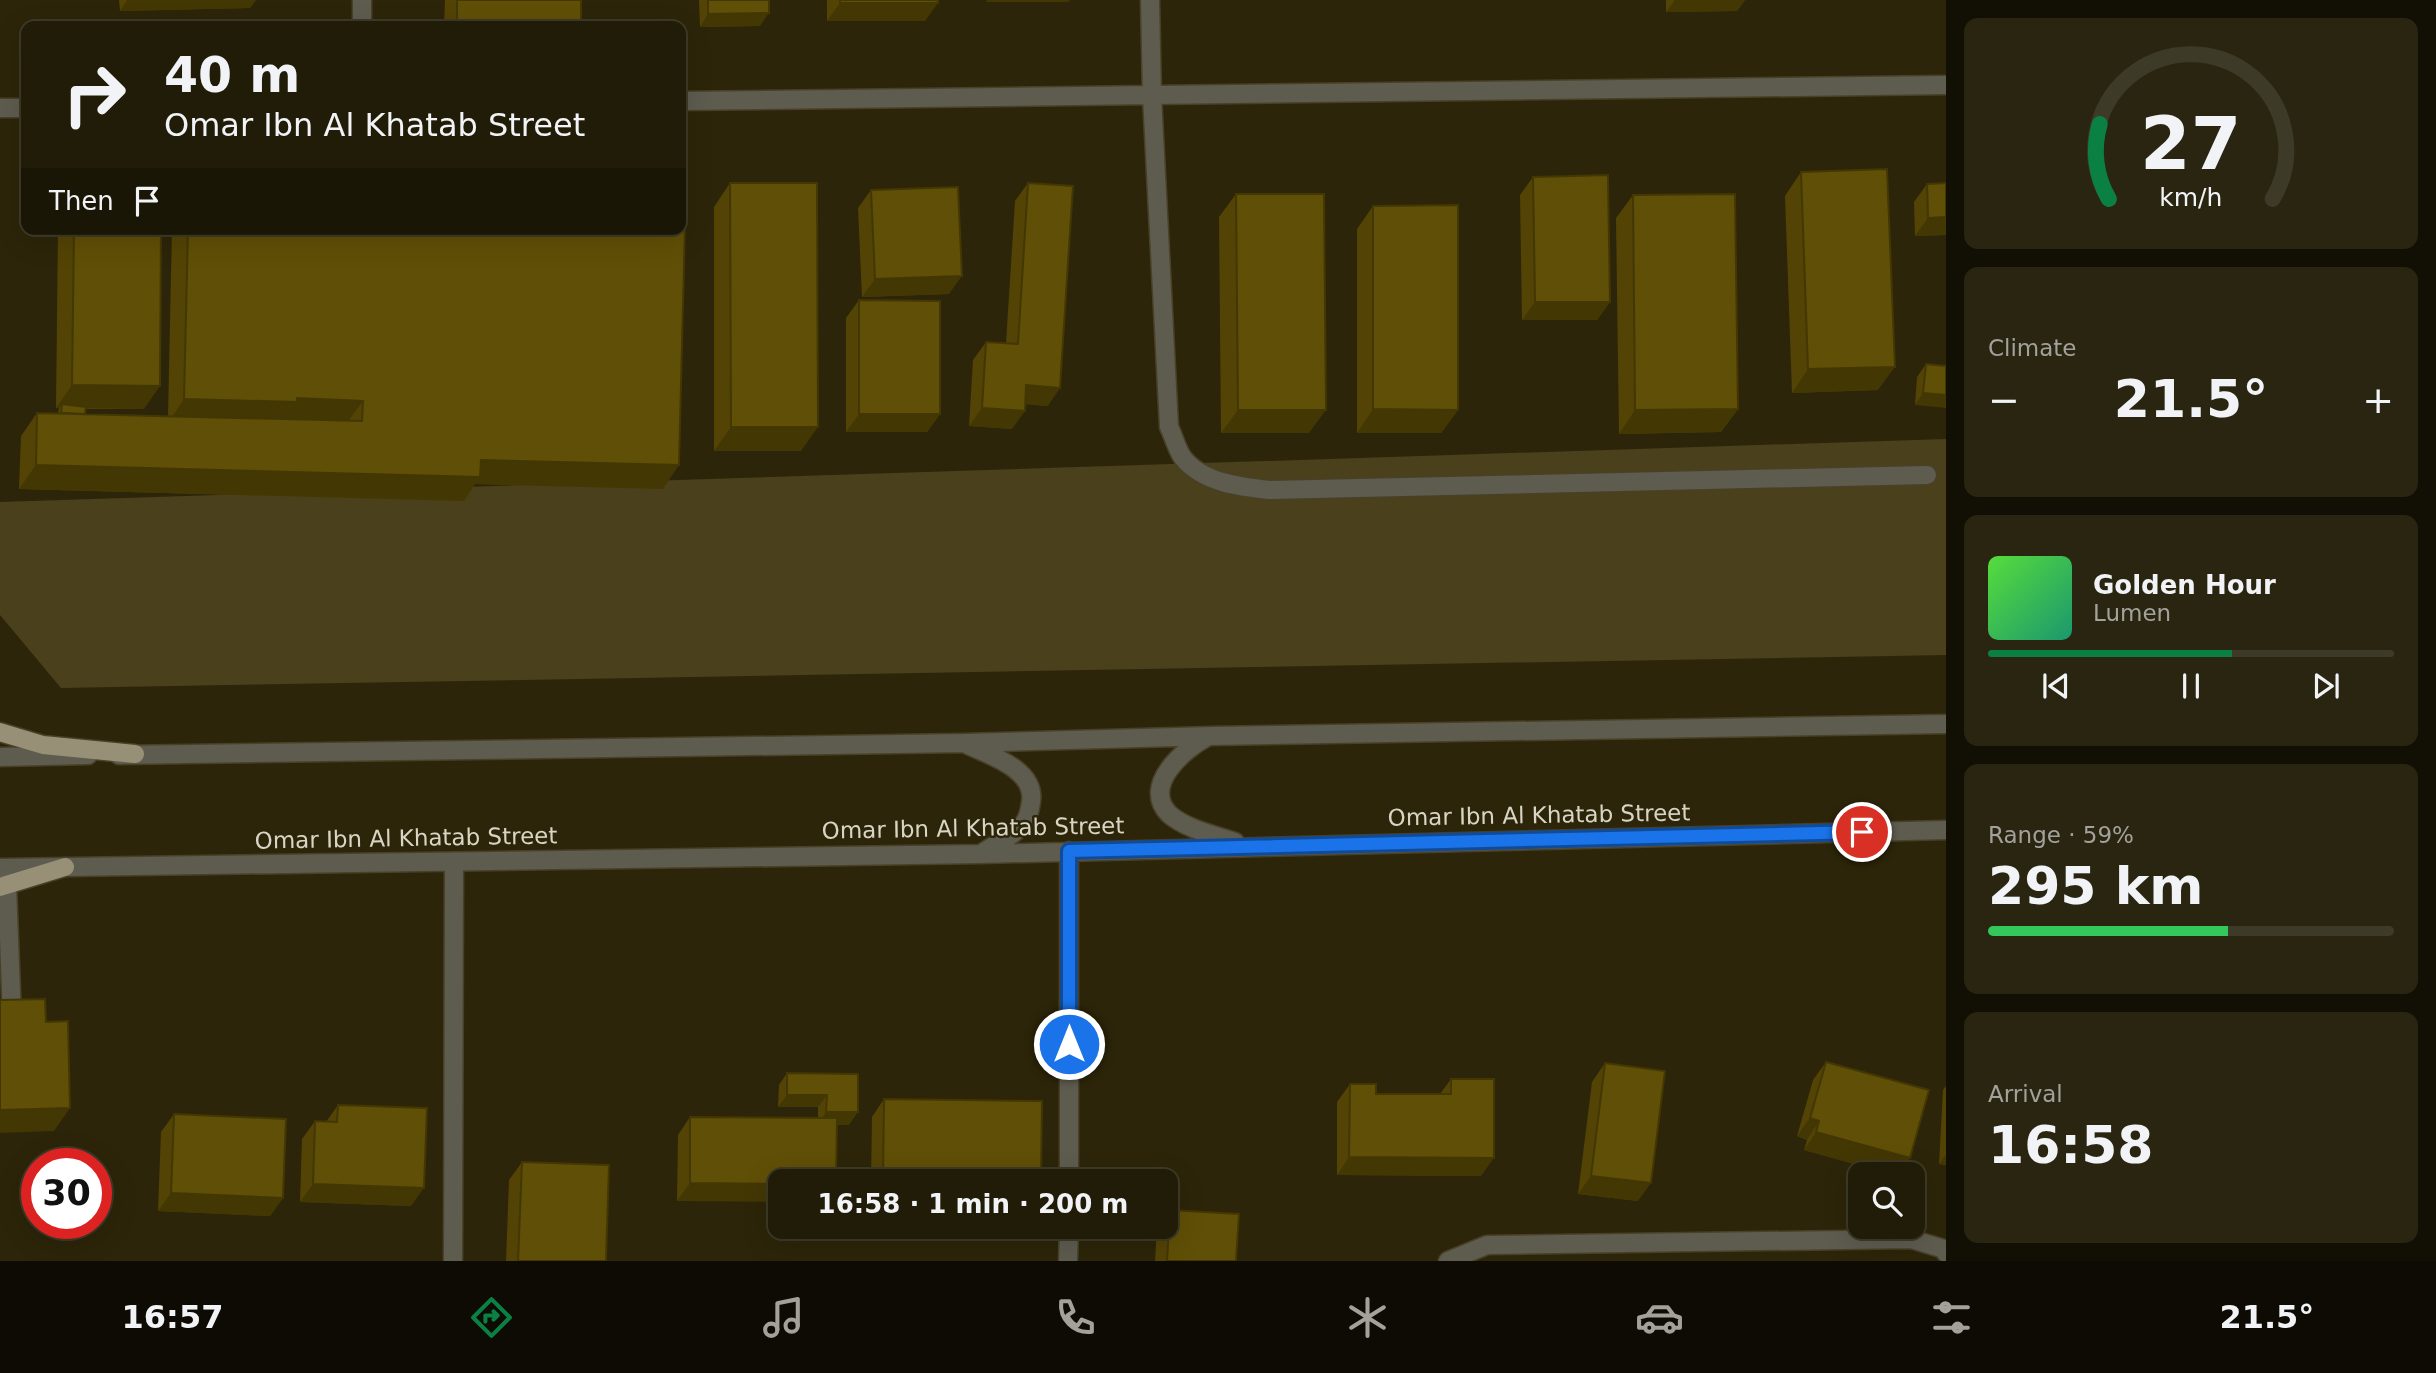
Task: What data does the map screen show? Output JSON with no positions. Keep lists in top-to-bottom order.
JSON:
{
  "streets": {
    "street": ["Omar Ibn Al Khatab Street"]
  },
  "page": {
    "turn": ["40 m", "Omar Ibn Al Khatab Street"],
    "then": "Then",
    "tile": [
      "Climate",
      ["Range · 59%", "295 km"],
      ["Arrival", "16:58"]
    ],
    "heat": ["−", "21.5°", "+"],
    "song": ["Golden Hour", "Lumen"],
    "limit": "30",
    "trip": "16:58 · 1 min · 200 m",
    "tabs": ["16:57", "21.5°"],
    "gauge": ["27", "km/h"]
  }
}
